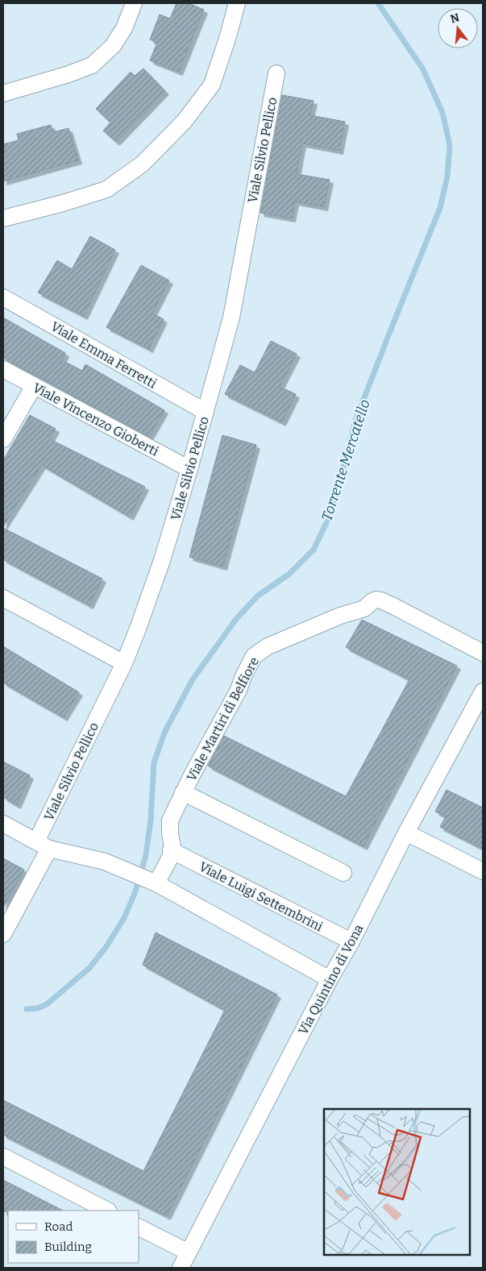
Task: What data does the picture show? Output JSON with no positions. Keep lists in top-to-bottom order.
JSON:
{
  "streets": {
    "street": [
      "Viale Silvio Pellico",
      "Viale Emma Ferretti",
      "Viale Vincenzo Gioberti",
      "Viale Martiri di Belfiore",
      "Viale Luigi Settembrini",
      "Via Quintino di Vona"
    ]
  },
  "crossings": [
    ["Viale Silvio Pellico", "Viale Emma Ferretti"],
    ["Viale Silvio Pellico", "Viale Vincenzo Gioberti"],
    ["Viale Martiri di Belfiore", "Viale Luigi Settembrini"],
    ["Viale Luigi Settembrini", "Via Quintino di Vona"]
  ],
  "water": ["Torrente Mercatello"],
  "legend": ["Road", "Building"],
  "north": "top"
}
